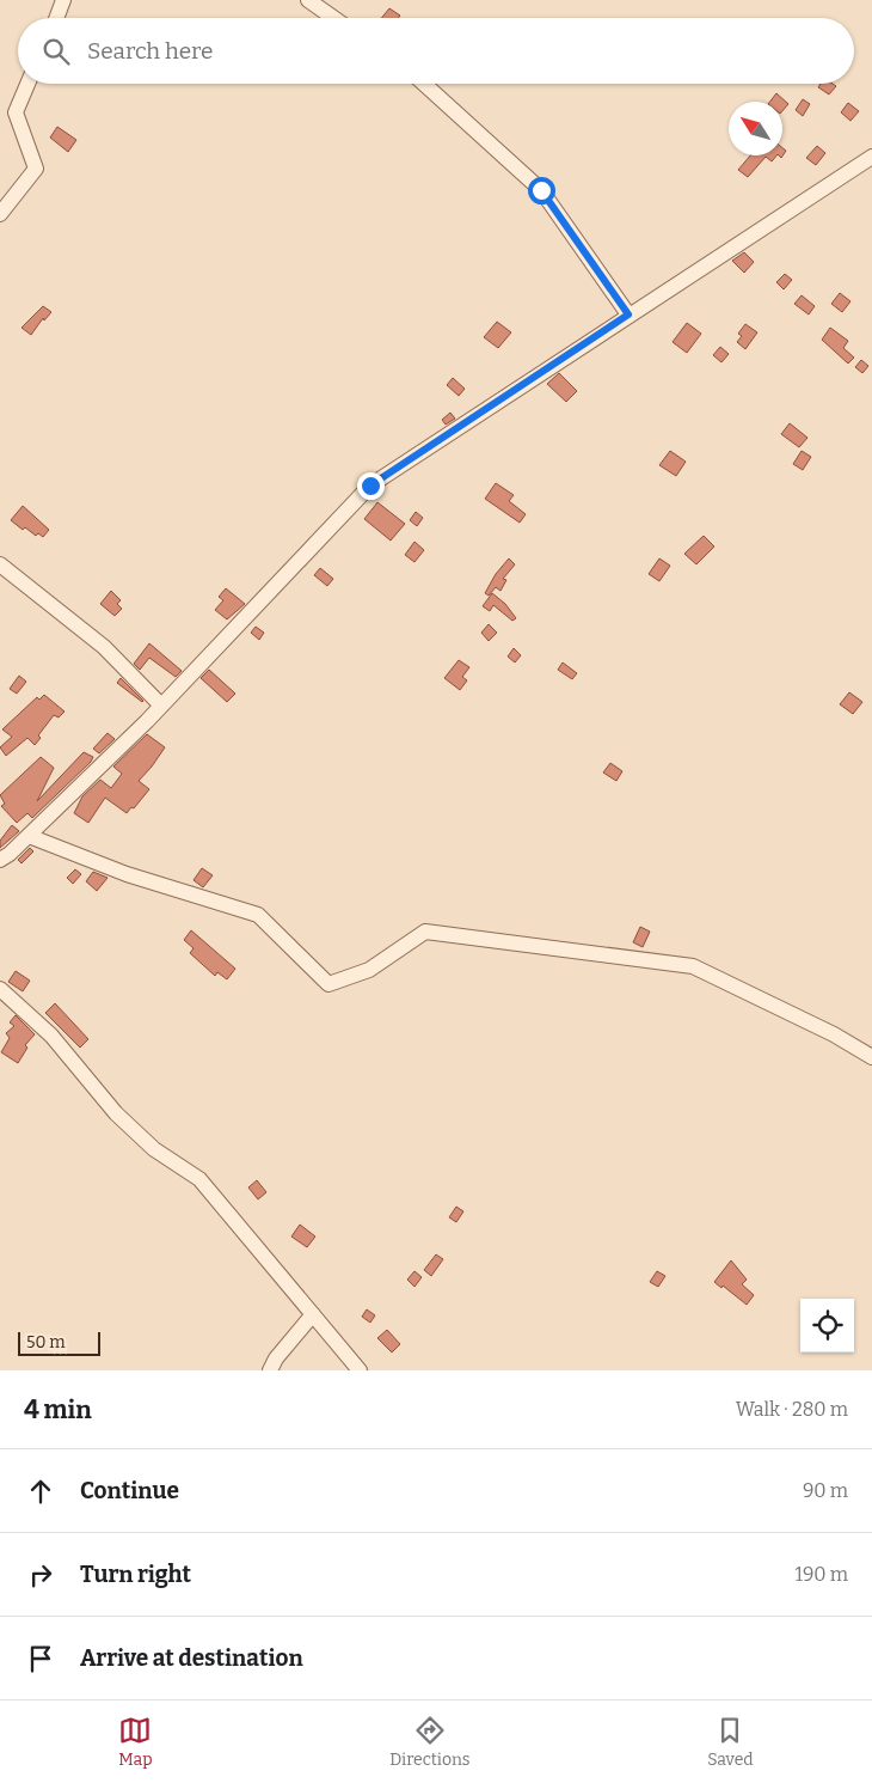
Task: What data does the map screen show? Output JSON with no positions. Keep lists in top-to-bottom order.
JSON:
{
  "scale_bar": "50 m",
  "north": "top left",
  "page": {
    "search": "Search here",
    "scale": "50 m",
    "heading": ["4 min", "Walk · 280 m"],
    "list": [
      ["Continue", "90 m"],
      ["Turn right", "190 m"],
      "Arrive at destination"
    ],
    "nav": ["Map", "Directions", "Saved"]
  }
}
